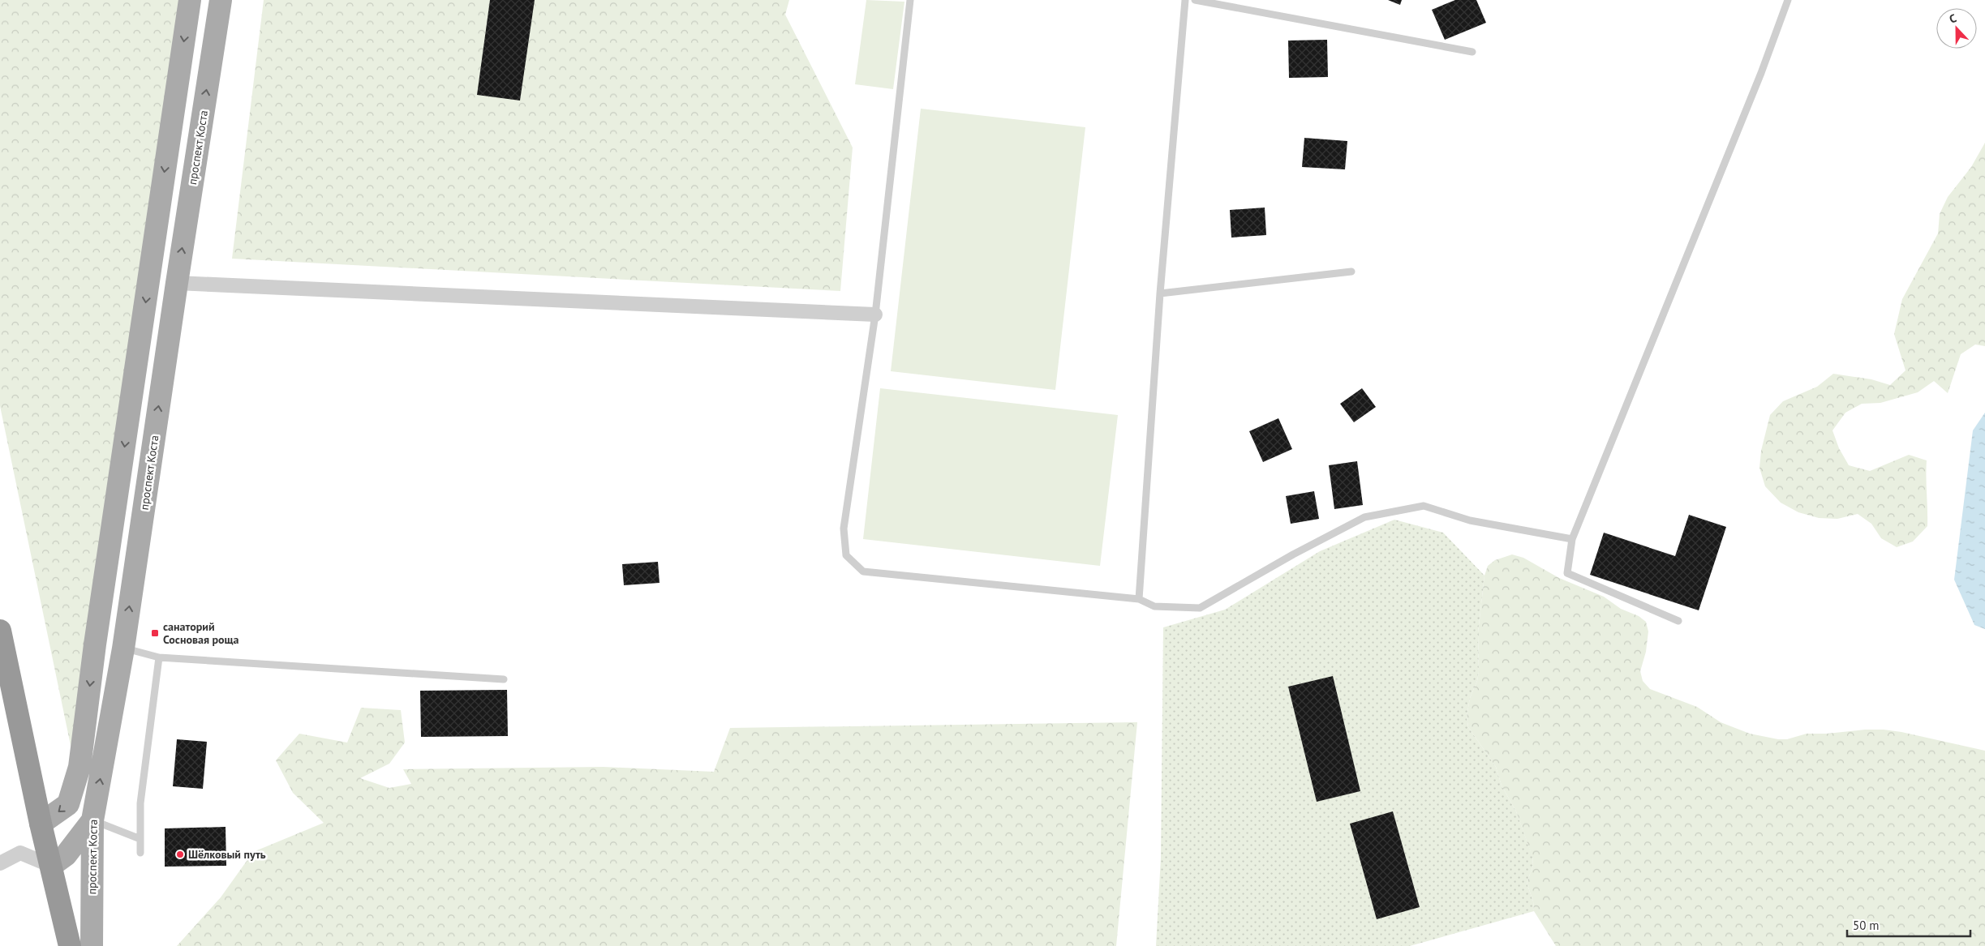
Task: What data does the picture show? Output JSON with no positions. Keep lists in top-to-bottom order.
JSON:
{
  "streets": {
    "main road": ["проспект Коста"]
  },
  "places": {
    "transit": ["санаторий Сосновая роща"],
    "other": ["Шёлковый путь"]
  },
  "scale_bar": "50 m",
  "north": "top"
}
